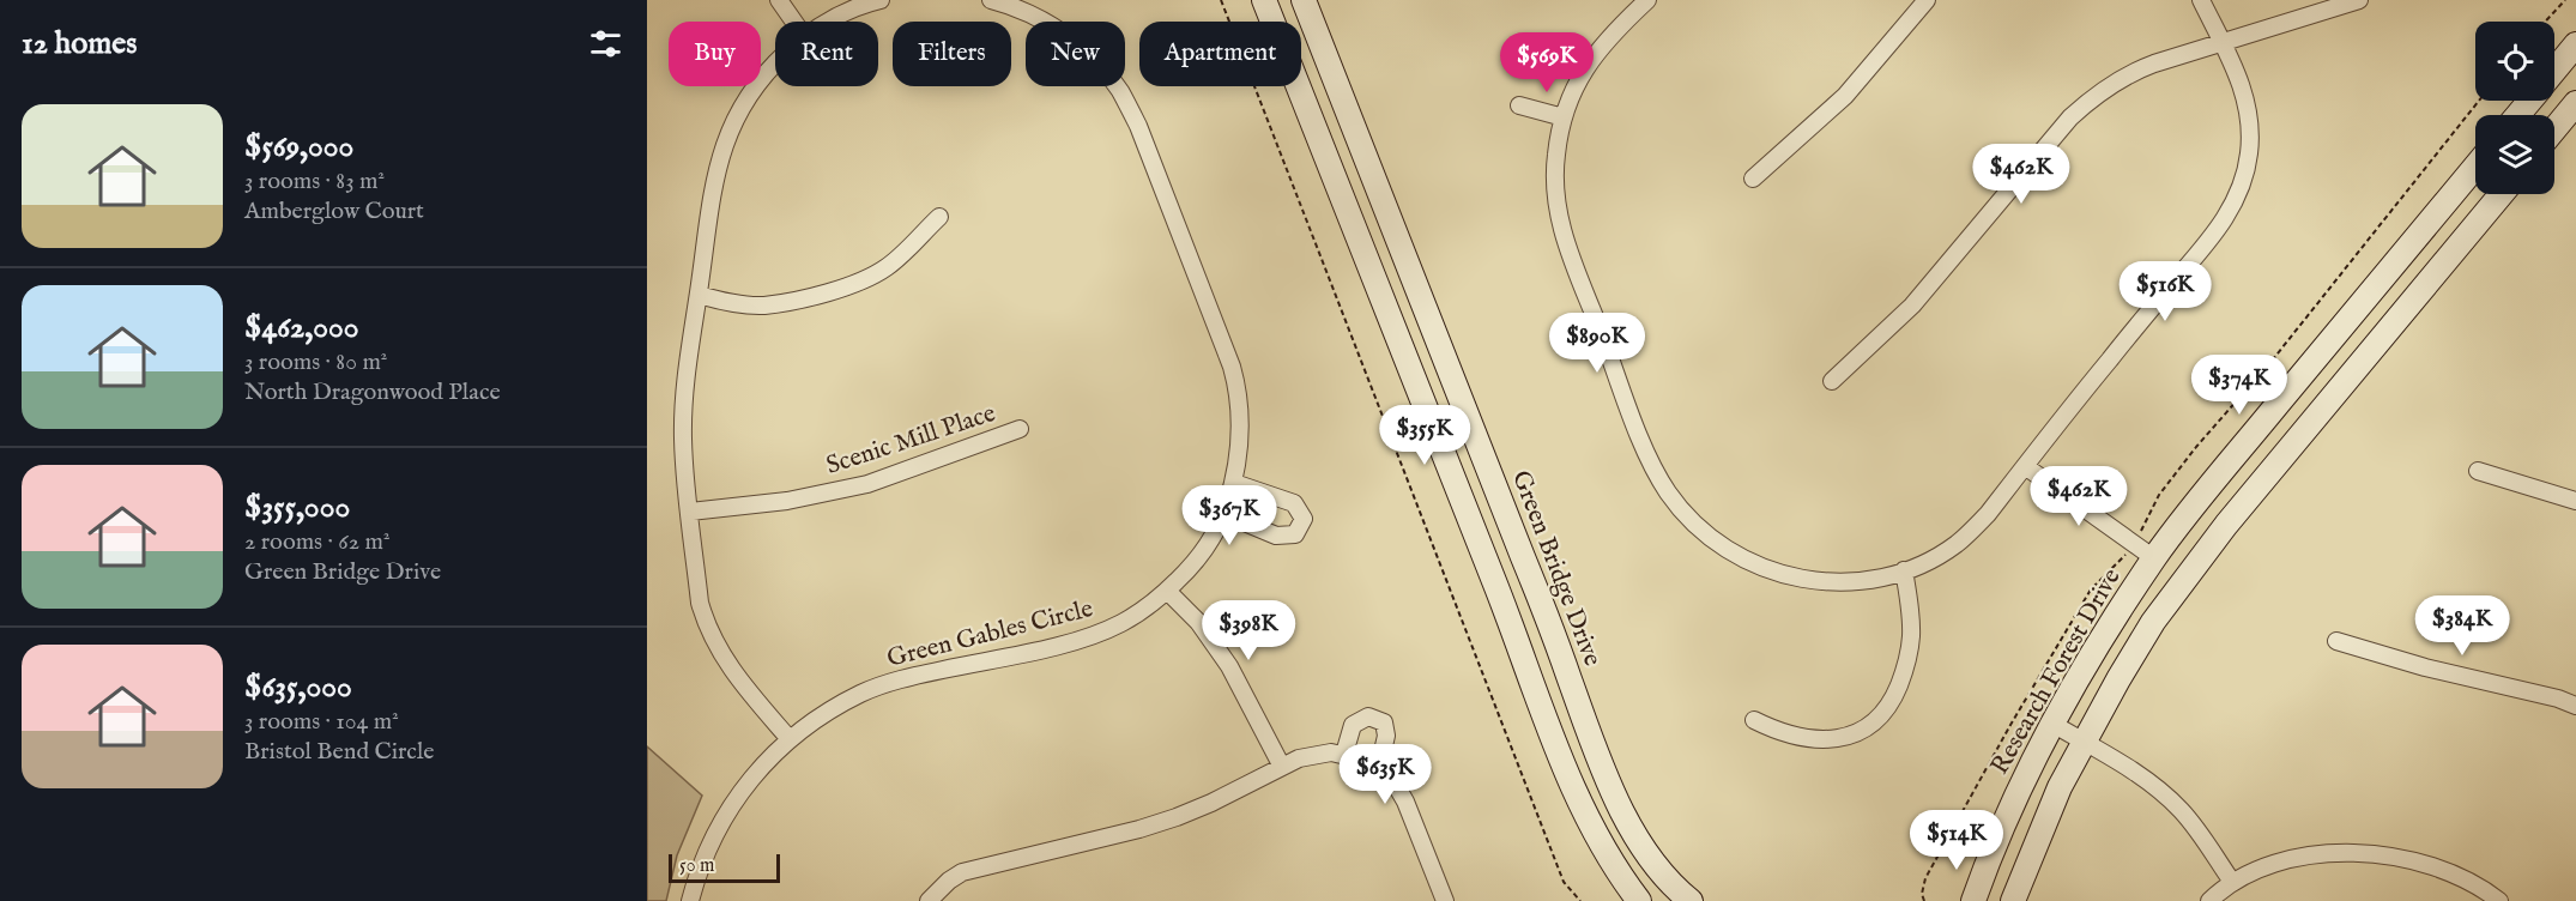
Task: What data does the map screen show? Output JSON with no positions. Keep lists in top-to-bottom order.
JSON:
{
  "streets": {
    "main road": ["Green Bridge Drive", "Research Forest Drive"],
    "street": ["Scenic Mill Place", "Green Gables Circle"]
  },
  "scale_bar": "50 m",
  "page": {
    "heading": "12 homes",
    "chip": [
      "Buy",
      "Rent",
      "Filters",
      "New",
      "Apartment"
    ],
    "price": [
      "$569K",
      "$462K",
      "$516K",
      "$890K",
      "$374K",
      "$355K",
      "$462K",
      "$367K",
      "$384K",
      "$398K",
      "$635K",
      "$514K"
    ],
    "list": [
      {
        "name": "$569,000",
        "note": "3 rooms · 83 m² · Amberglow Court"
      },
      {
        "name": "$462,000",
        "note": "3 rooms · 80 m² · North Dragonwood Place"
      },
      {
        "name": "$355,000",
        "note": "2 rooms · 62 m² · Green Bridge Drive"
      },
      {
        "name": "$635,000",
        "note": "3 rooms · 104 m² · Bristol Bend Circle"
      }
    ],
    "scale": "50 m"
  }
}
